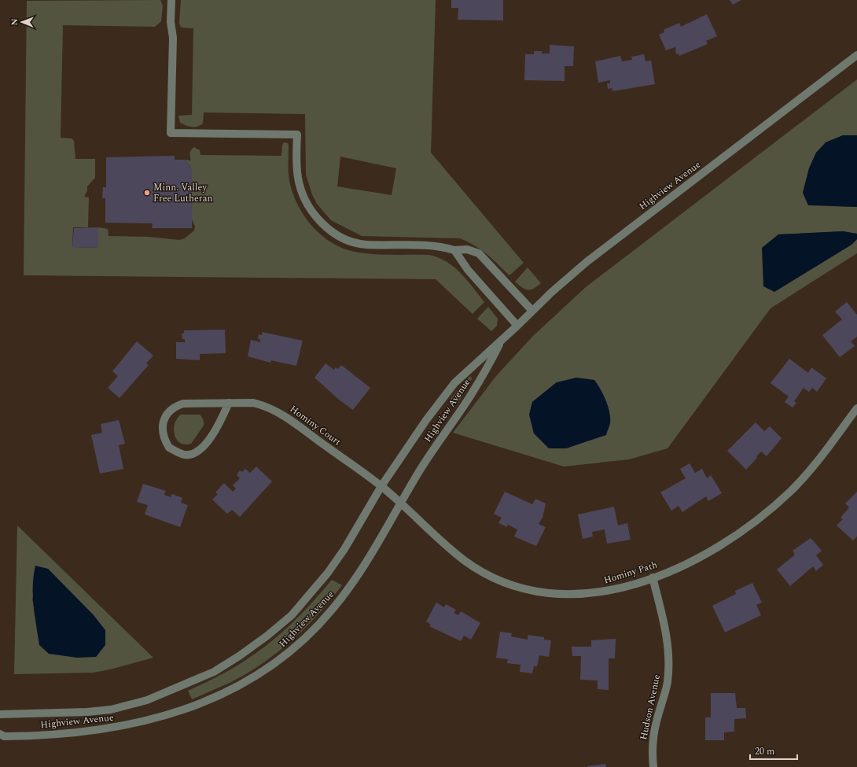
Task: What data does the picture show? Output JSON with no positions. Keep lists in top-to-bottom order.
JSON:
{
  "streets": {
    "street": [
      "Highview Avenue",
      "Hominy Court",
      "Hominy Path",
      "Hudson Avenue"
    ]
  },
  "crossings": [
    ["Highview Avenue", "Hominy Court"],
    ["Highview Avenue", "Hominy Path"],
    ["Hominy Court", "Hominy Path"],
    ["Hominy Path", "Hudson Avenue"]
  ],
  "places": ["Minn. Valley Free Lutheran"],
  "scale_bar": "20 m",
  "north": "left"
}
